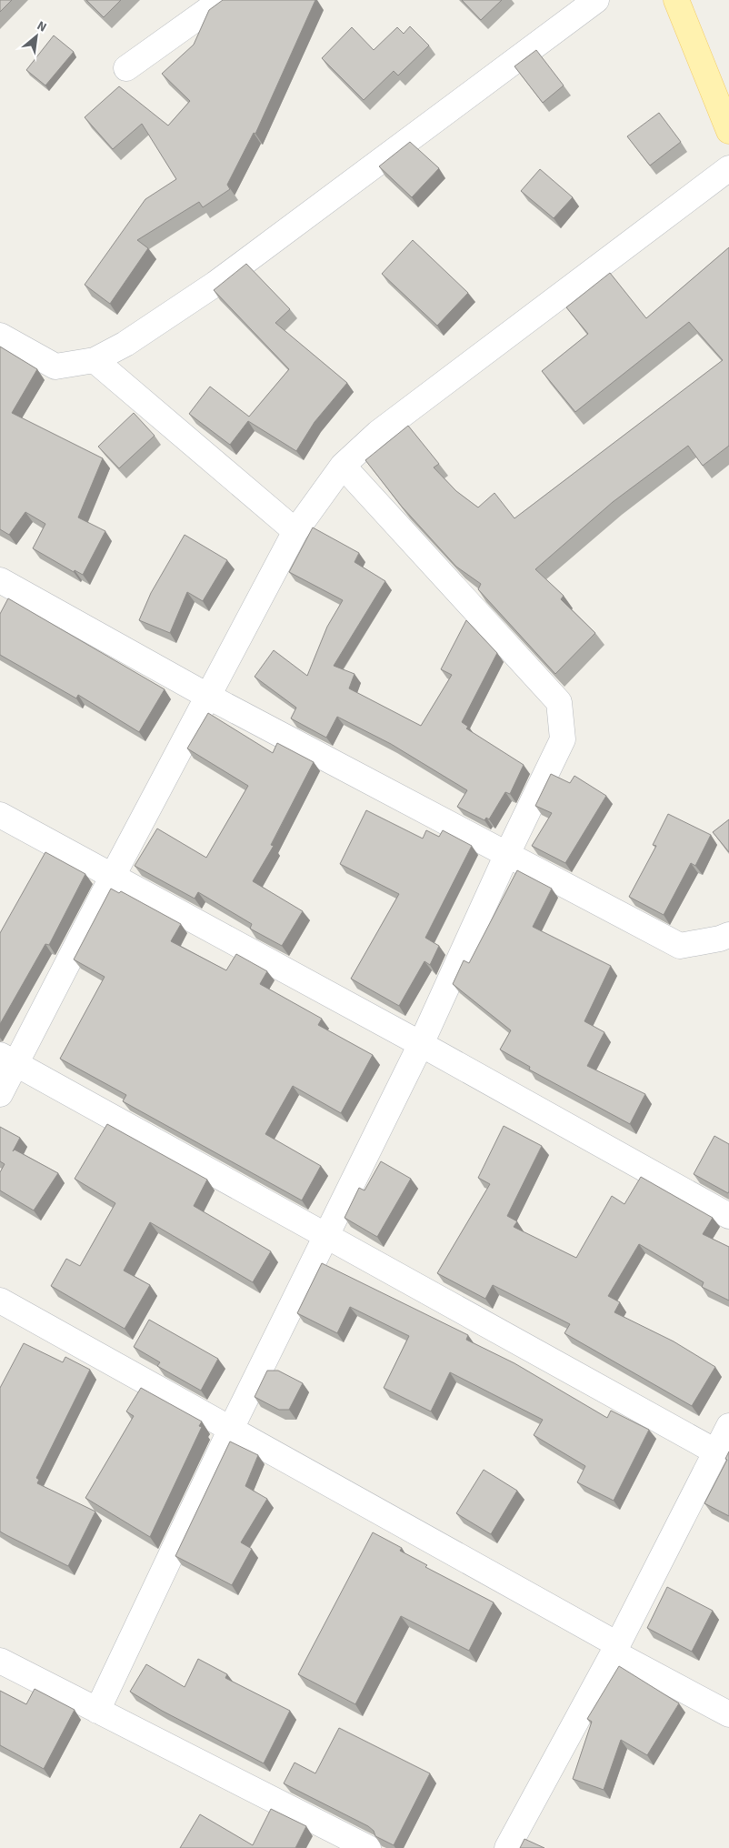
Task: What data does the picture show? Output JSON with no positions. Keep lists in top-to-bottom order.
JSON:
{
  "north": "top right"
}
